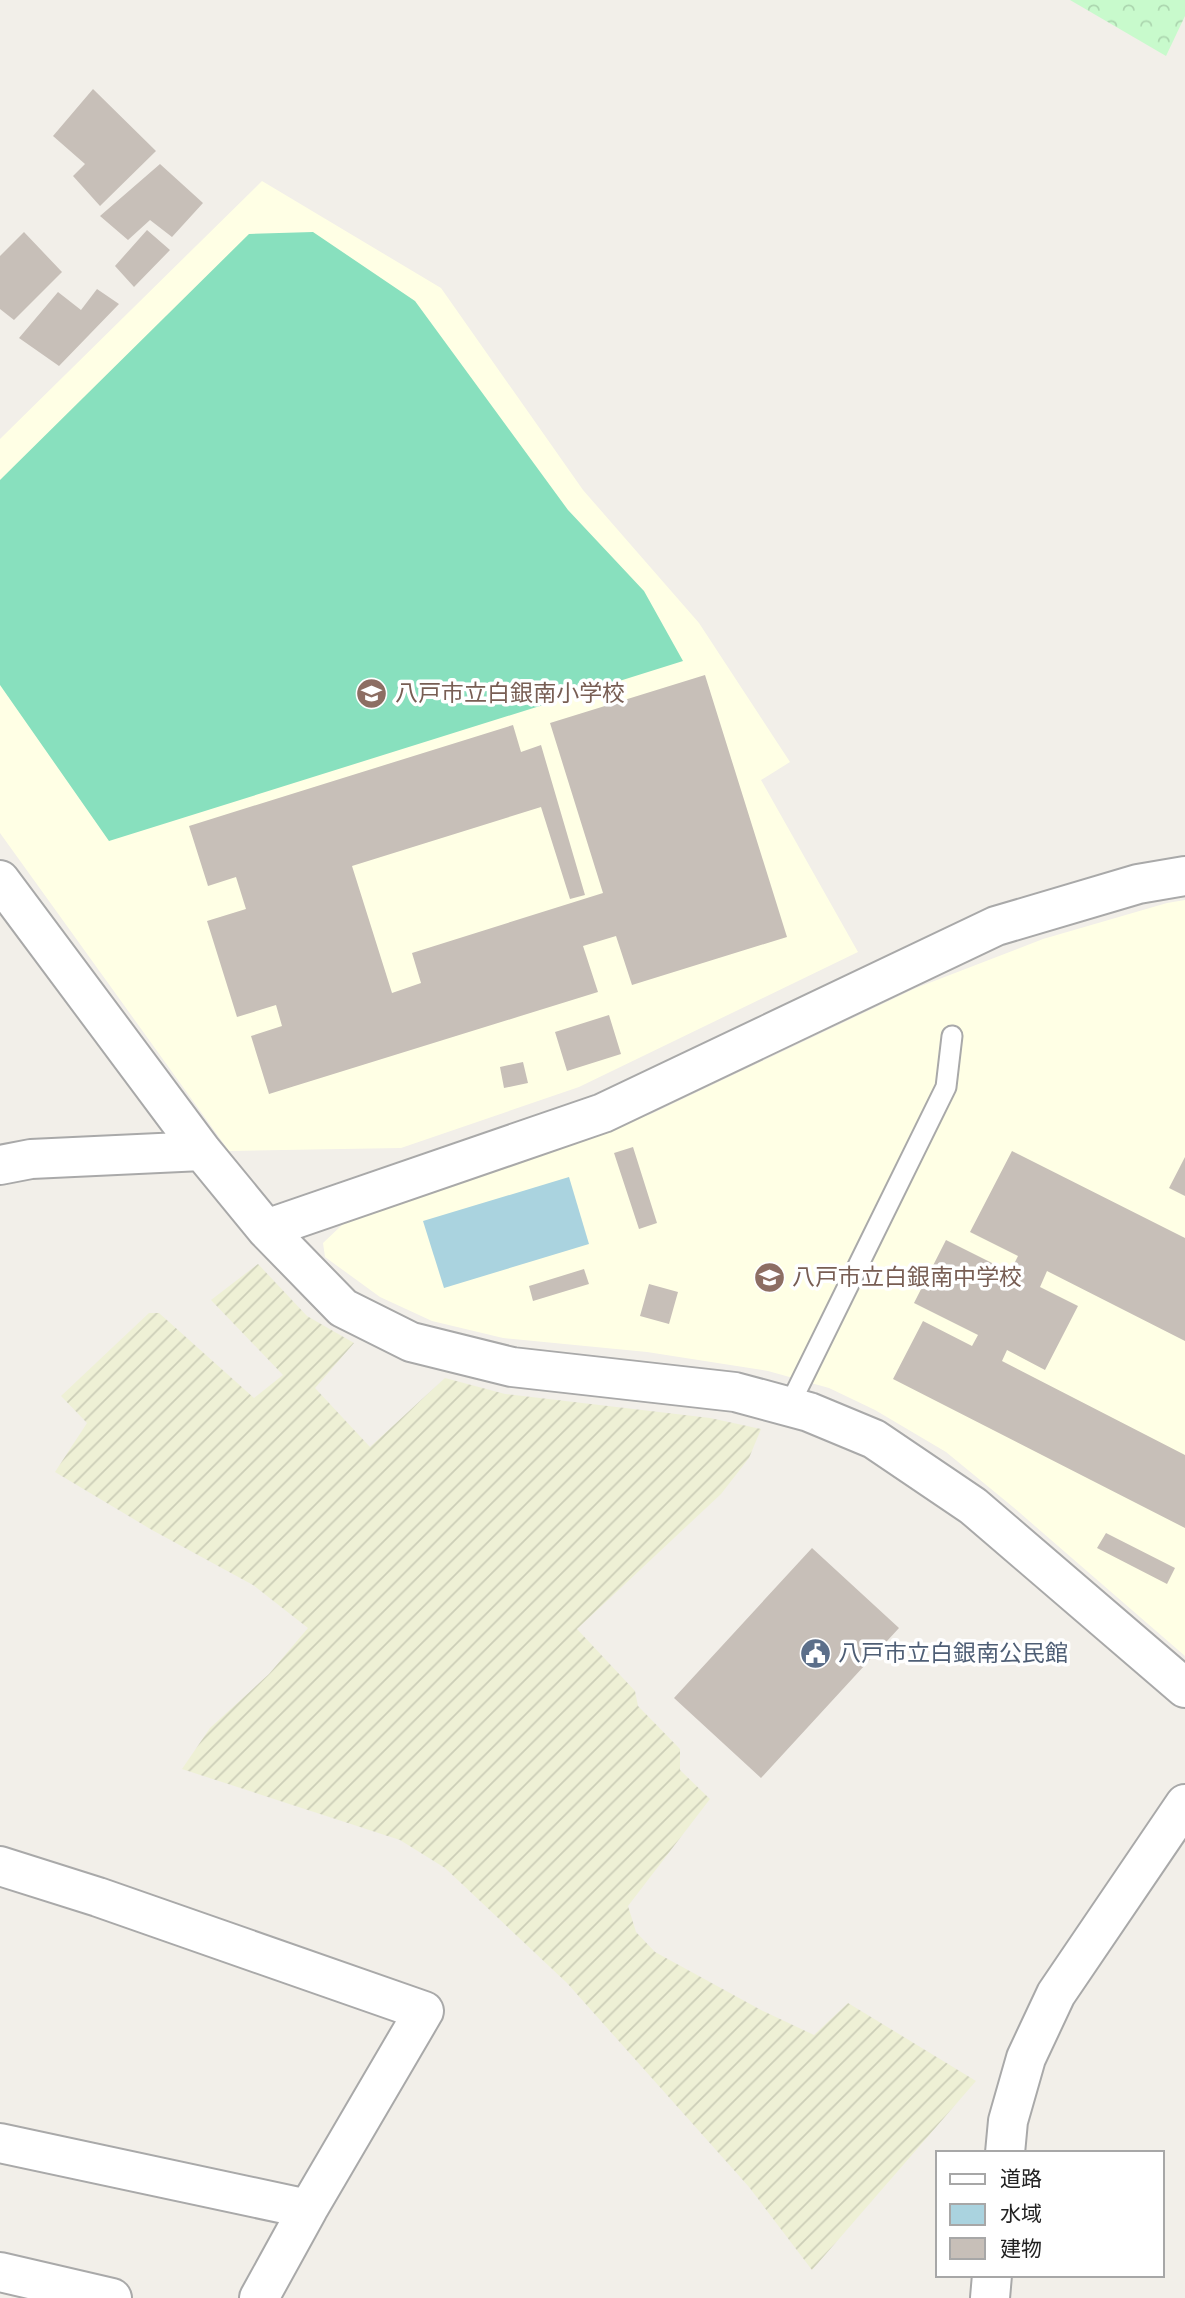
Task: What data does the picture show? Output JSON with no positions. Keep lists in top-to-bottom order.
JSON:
{
  "places": {
    "school or university": ["八戸市立白銀南小学校", "八戸市立白銀南中学校"],
    "public building": ["八戸市立白銀南公民館"]
  },
  "legend": ["道路", "水域", "建物"]
}
